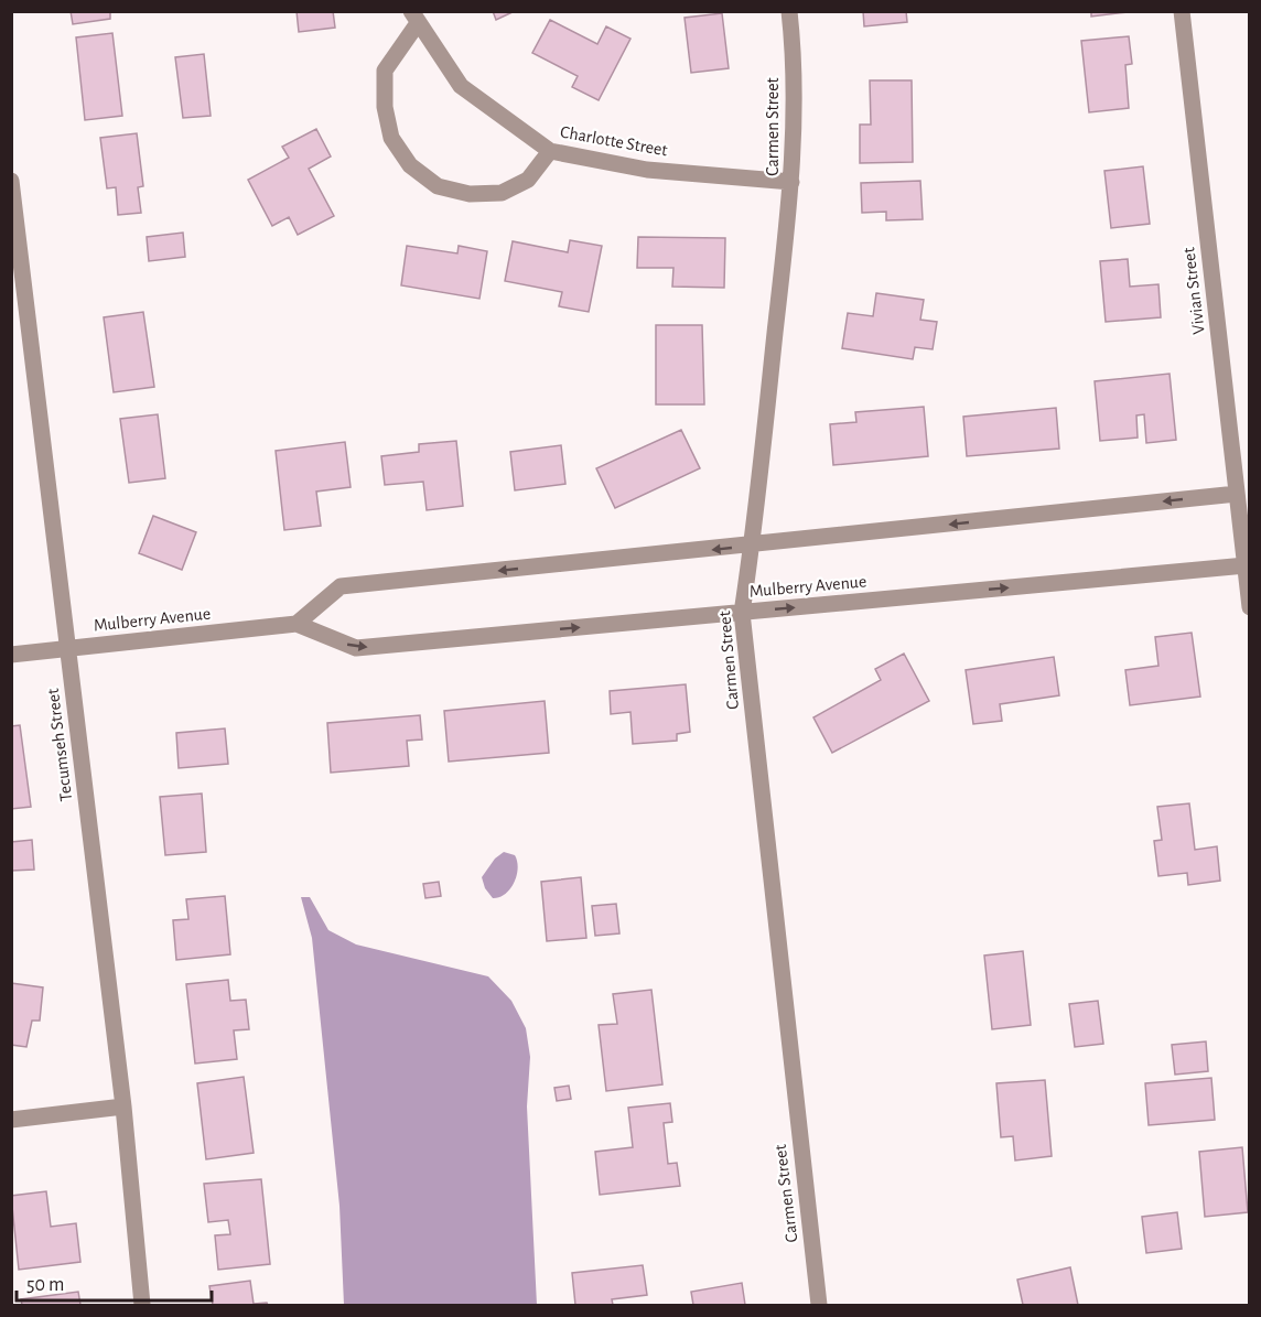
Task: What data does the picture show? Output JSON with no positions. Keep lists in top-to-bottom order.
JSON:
{
  "streets": {
    "street": [
      "Carmen Street",
      "Charlotte Street",
      "Vivian Street",
      "Mulberry Avenue",
      "Tecumseh Street"
    ]
  },
  "crossings": [
    ["Carmen Street", "Charlotte Street"],
    ["Carmen Street", "Mulberry Avenue"],
    ["Vivian Street", "Mulberry Avenue"],
    ["Mulberry Avenue", "Tecumseh Street"]
  ],
  "scale_bar": "50 m"
}
